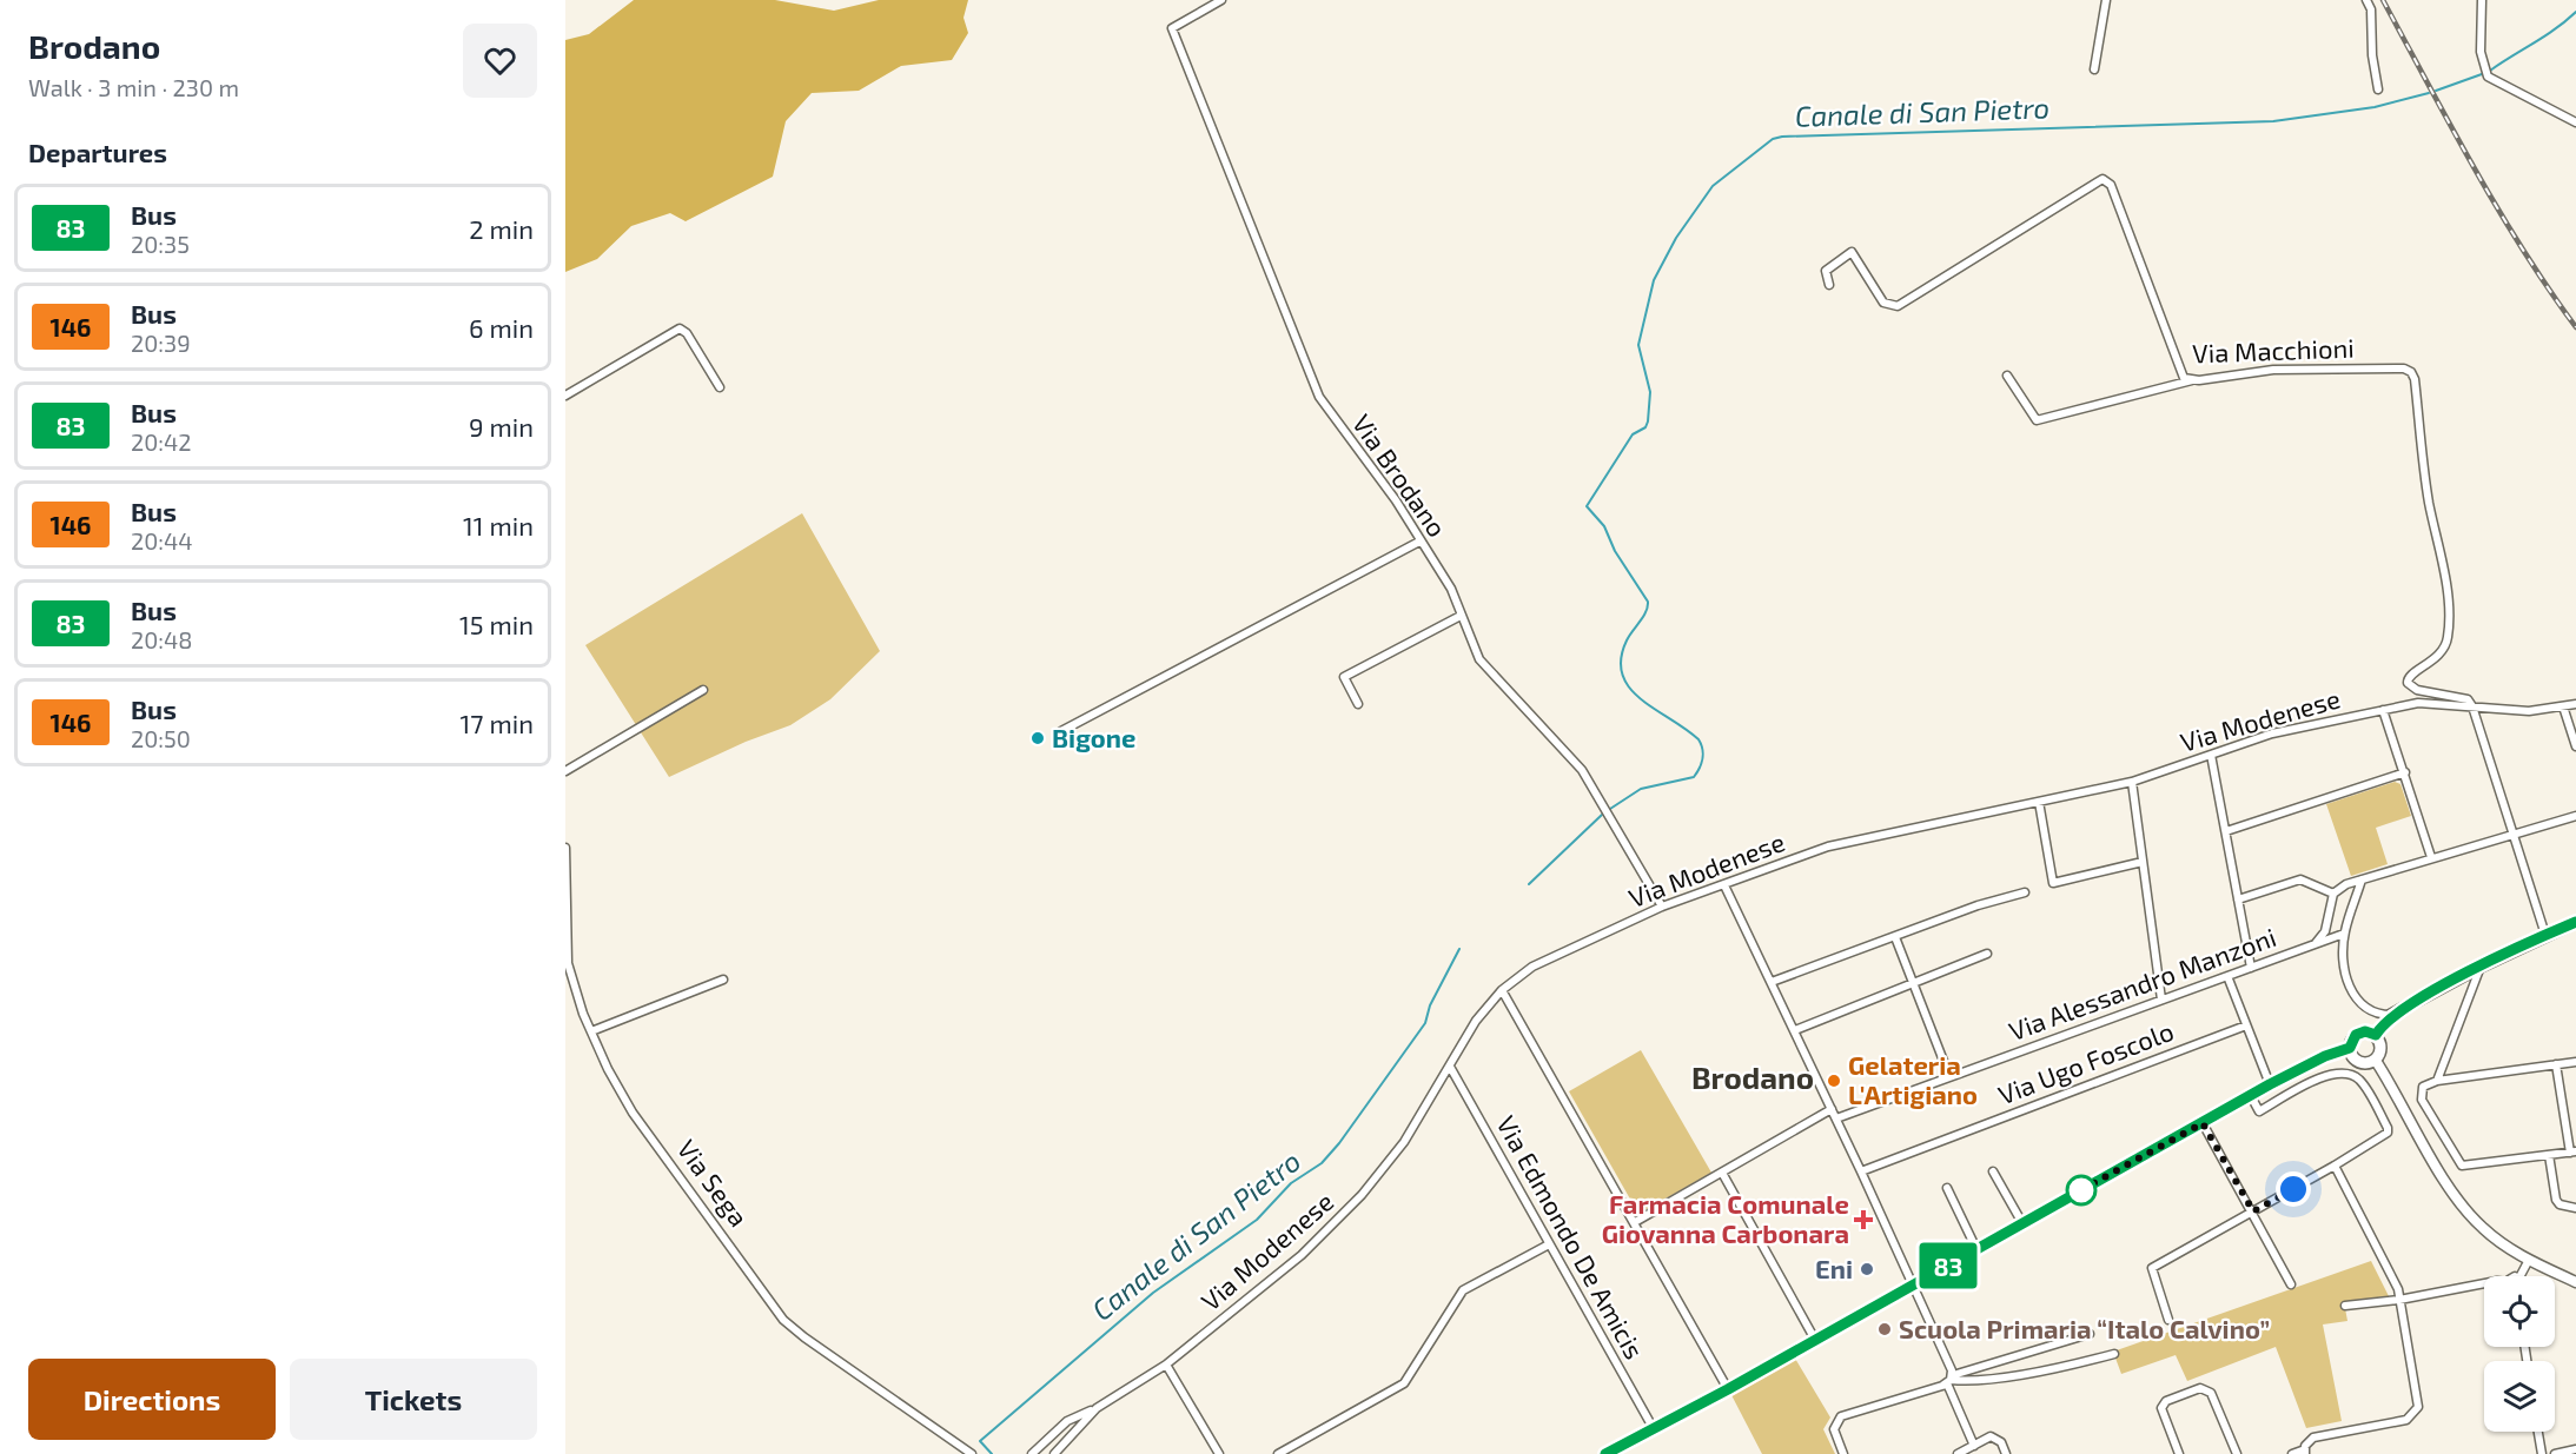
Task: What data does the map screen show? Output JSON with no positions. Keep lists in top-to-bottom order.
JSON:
{
  "streets": {
    "street": [
      "Via Macchioni",
      "Via Brodano",
      "Via Modenese",
      "Via Alessandro Manzoni",
      "Via Ugo Foscolo",
      "Via Sega",
      "Via Edmondo De Amicis"
    ]
  },
  "crossings": [
    ["Via Macchioni", "Via Modenese"],
    ["Via Brodano", "Via Modenese"],
    ["Via Modenese", "Via Edmondo De Amicis"]
  ],
  "districts": ["Brodano"],
  "water": ["Canale di San Pietro"],
  "places": {
    "other": [
      "Bigone",
      "Gelateria L'Artigiano",
      "Eni",
      "Scuola Primaria “Italo Calvino”"
    ],
    "health": ["Farmacia Comunale Giovanna Carbonara"]
  },
  "lines": ["bus line 83"],
  "page": {
    "heading": [
      ["Brodano", "Walk · 3 min · 230 m"],
      "Departures"
    ],
    "on_map": "83",
    "list": [
      {
        "mark": "83",
        "name": "Bus",
        "note": "20:35",
        "value": "2 min"
      },
      {
        "mark": "146",
        "name": "Bus",
        "note": "20:39",
        "value": "6 min"
      },
      {
        "mark": "83",
        "name": "Bus",
        "note": "20:42",
        "value": "9 min"
      },
      {
        "mark": "146",
        "name": "Bus",
        "note": "20:44",
        "value": "11 min"
      },
      {
        "mark": "83",
        "name": "Bus",
        "note": "20:48",
        "value": "15 min"
      },
      {
        "mark": "146",
        "name": "Bus",
        "note": "20:50",
        "value": "17 min"
      }
    ],
    "buttons": ["Directions", "Tickets"]
  }
}
